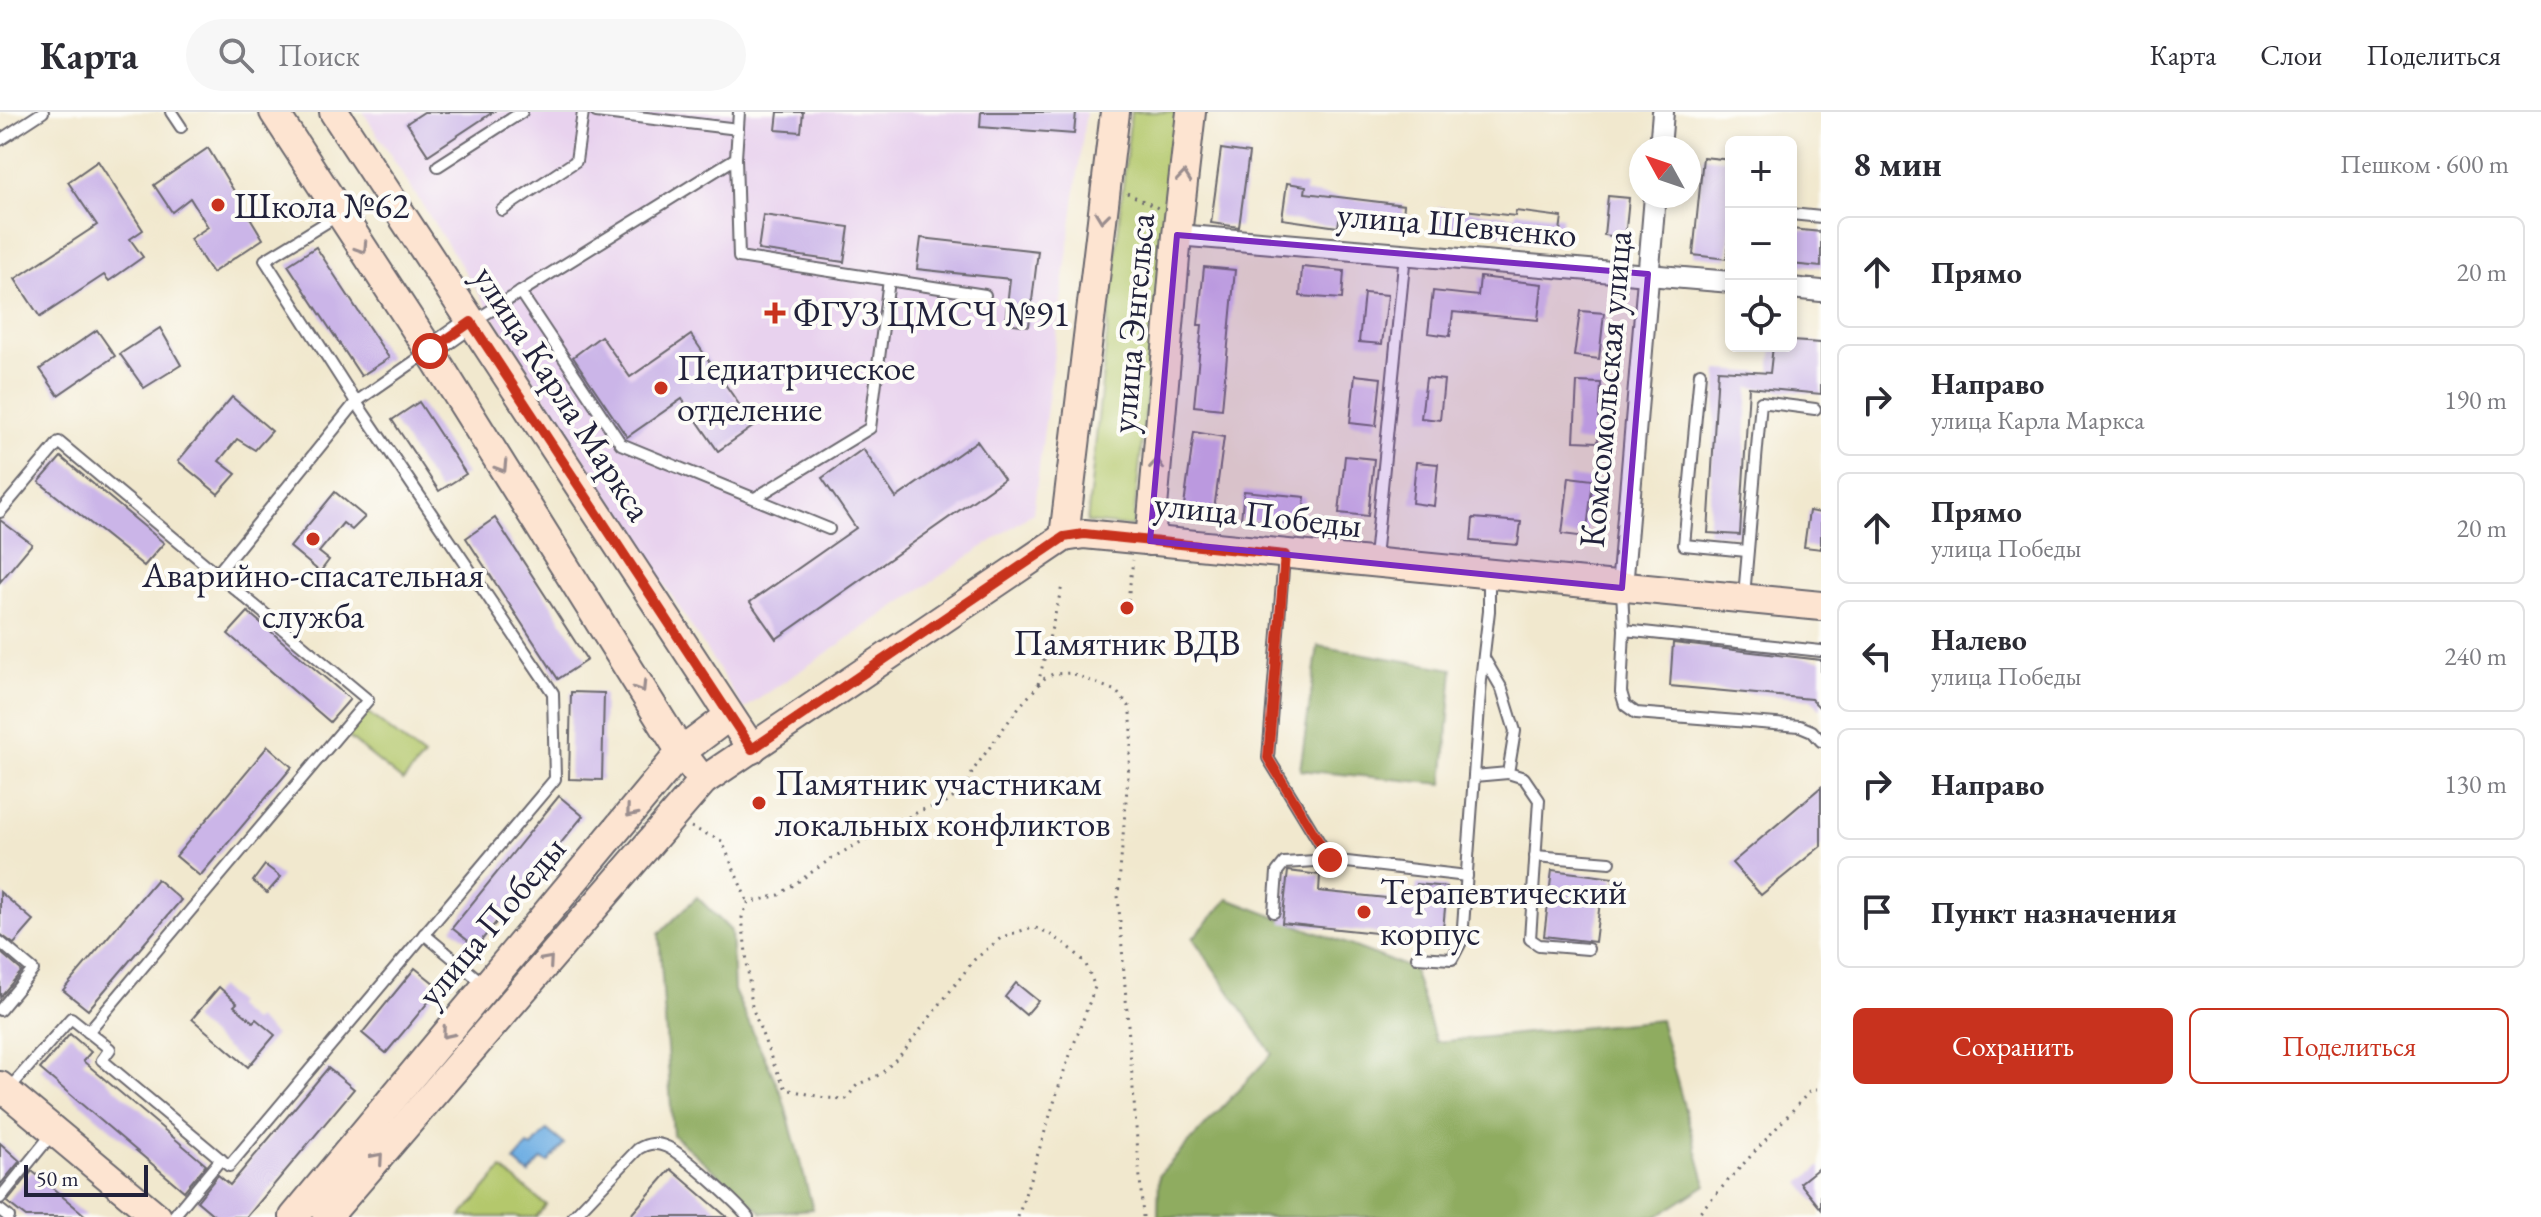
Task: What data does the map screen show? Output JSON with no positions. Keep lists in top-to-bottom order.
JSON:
{
  "streets": {
    "main road": ["улица Энгельса", "улица Карла Маркса", "улица Победы"],
    "street": ["улица Шевченко", "Комсомольская улица"]
  },
  "crossings": [
    ["улица Шевченко", "улица Энгельса"],
    ["улица Шевченко", "Комсомольская улица"],
    ["улица Энгельса", "улица Победы"],
    ["Комсомольская улица", "улица Победы"],
    ["улица Карла Маркса", "улица Победы"]
  ],
  "places": {
    "other": [
      "Школа №62",
      "Педиатрическое отделение",
      "Аварийно-спасательная служба",
      "Памятник ВДВ",
      "Памятник участникам локальных конфликтов",
      "Терапевтический корпус"
    ],
    "health": ["ФГУЗ ЦМСЧ №91"]
  },
  "scale_bar": "50 m",
  "north": "top left",
  "page": {
    "header": "Карта",
    "search": "Поиск",
    "nav": ["Карта", "Слои", "Поделиться"],
    "heading": ["8 мин", "Пешком · 600 m"],
    "map_buttons": ["+", "−"],
    "list": [
      ["Прямо", "20 m"],
      ["Направо", "улица Карла Маркса", "190 m"],
      ["Прямо", "улица Победы", "20 m"],
      ["Налево", "улица Победы", "240 m"],
      ["Направо", "130 m"],
      "Пункт назначения"
    ],
    "buttons": ["Сохранить", "Поделиться"],
    "scale": "50 m"
  }
}
